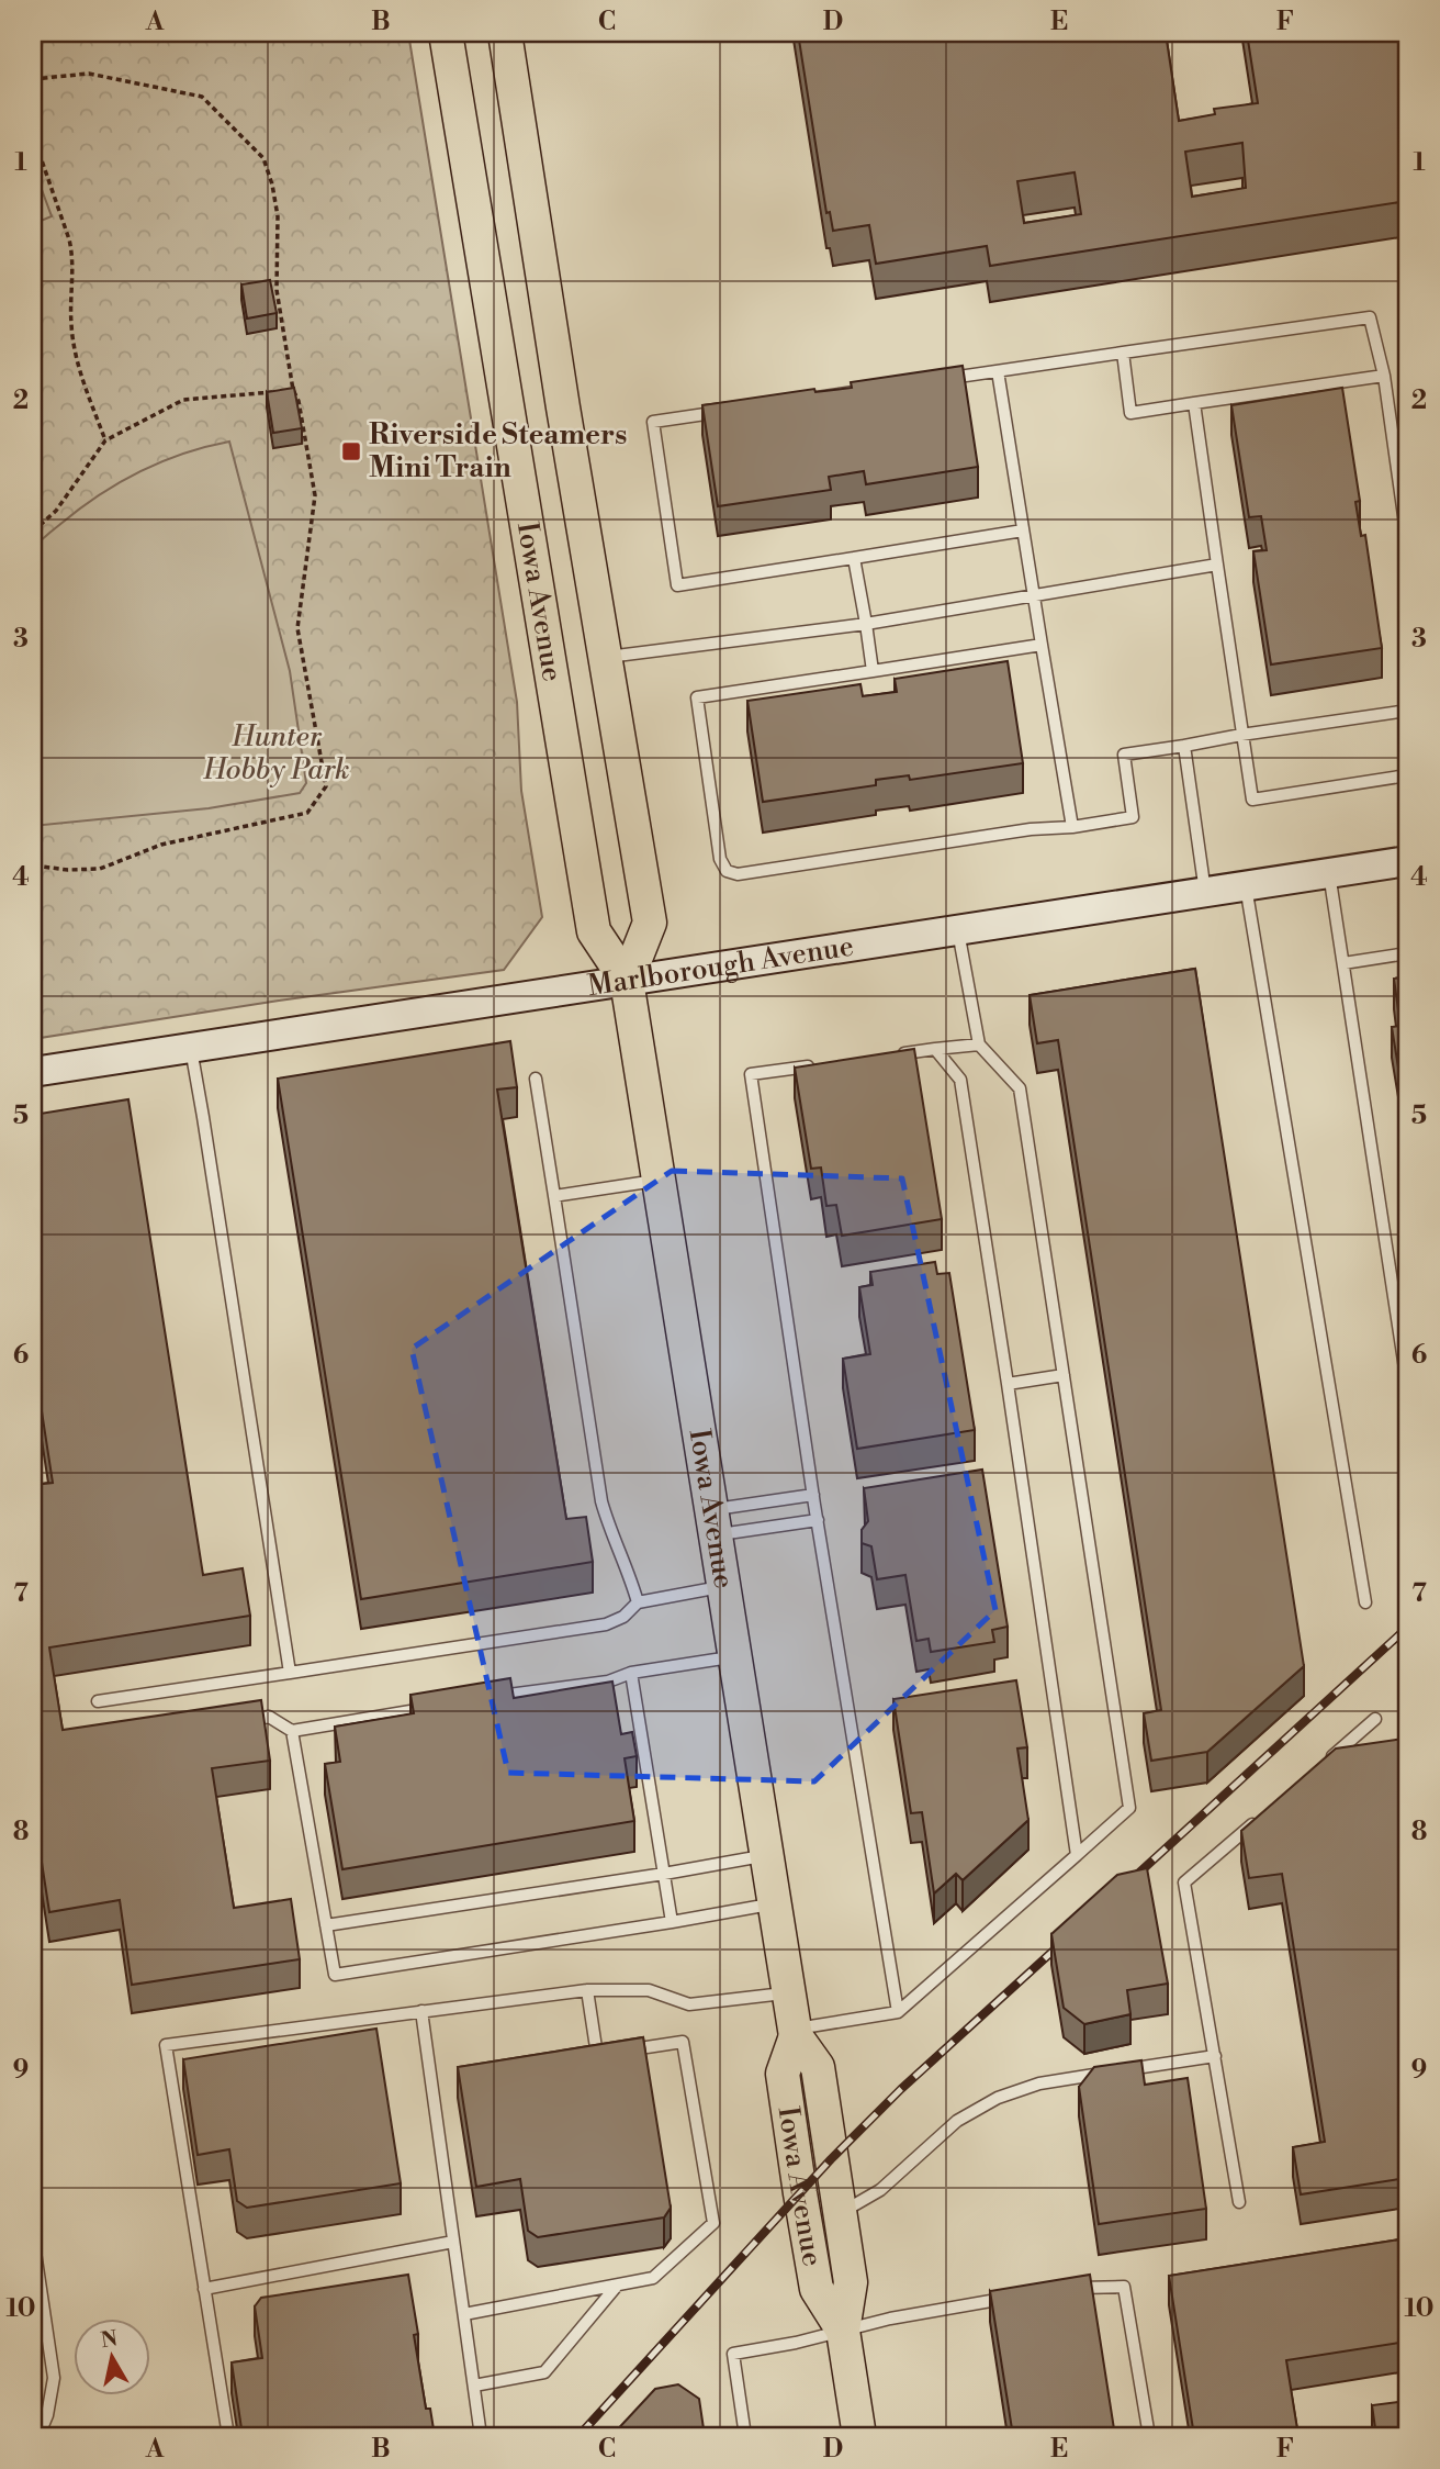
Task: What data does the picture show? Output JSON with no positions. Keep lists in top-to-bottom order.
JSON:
{
  "streets": {
    "main road": ["Iowa Avenue"],
    "street": ["Marlborough Avenue"]
  },
  "crossings": [
    ["Iowa Avenue", "Marlborough Avenue"]
  ],
  "parks": ["Hunter Hobby Park"],
  "places": {
    "transit": ["Riverside Steamers Mini Train"]
  },
  "north": "top",
  "grid": {
    "columns": [
      "A",
      "B",
      "C",
      "D",
      "E",
      "F"
    ],
    "rows": [
      "1",
      "2",
      "3",
      "4",
      "5",
      "6",
      "7",
      "8",
      "9",
      "10"
    ]
  }
}
